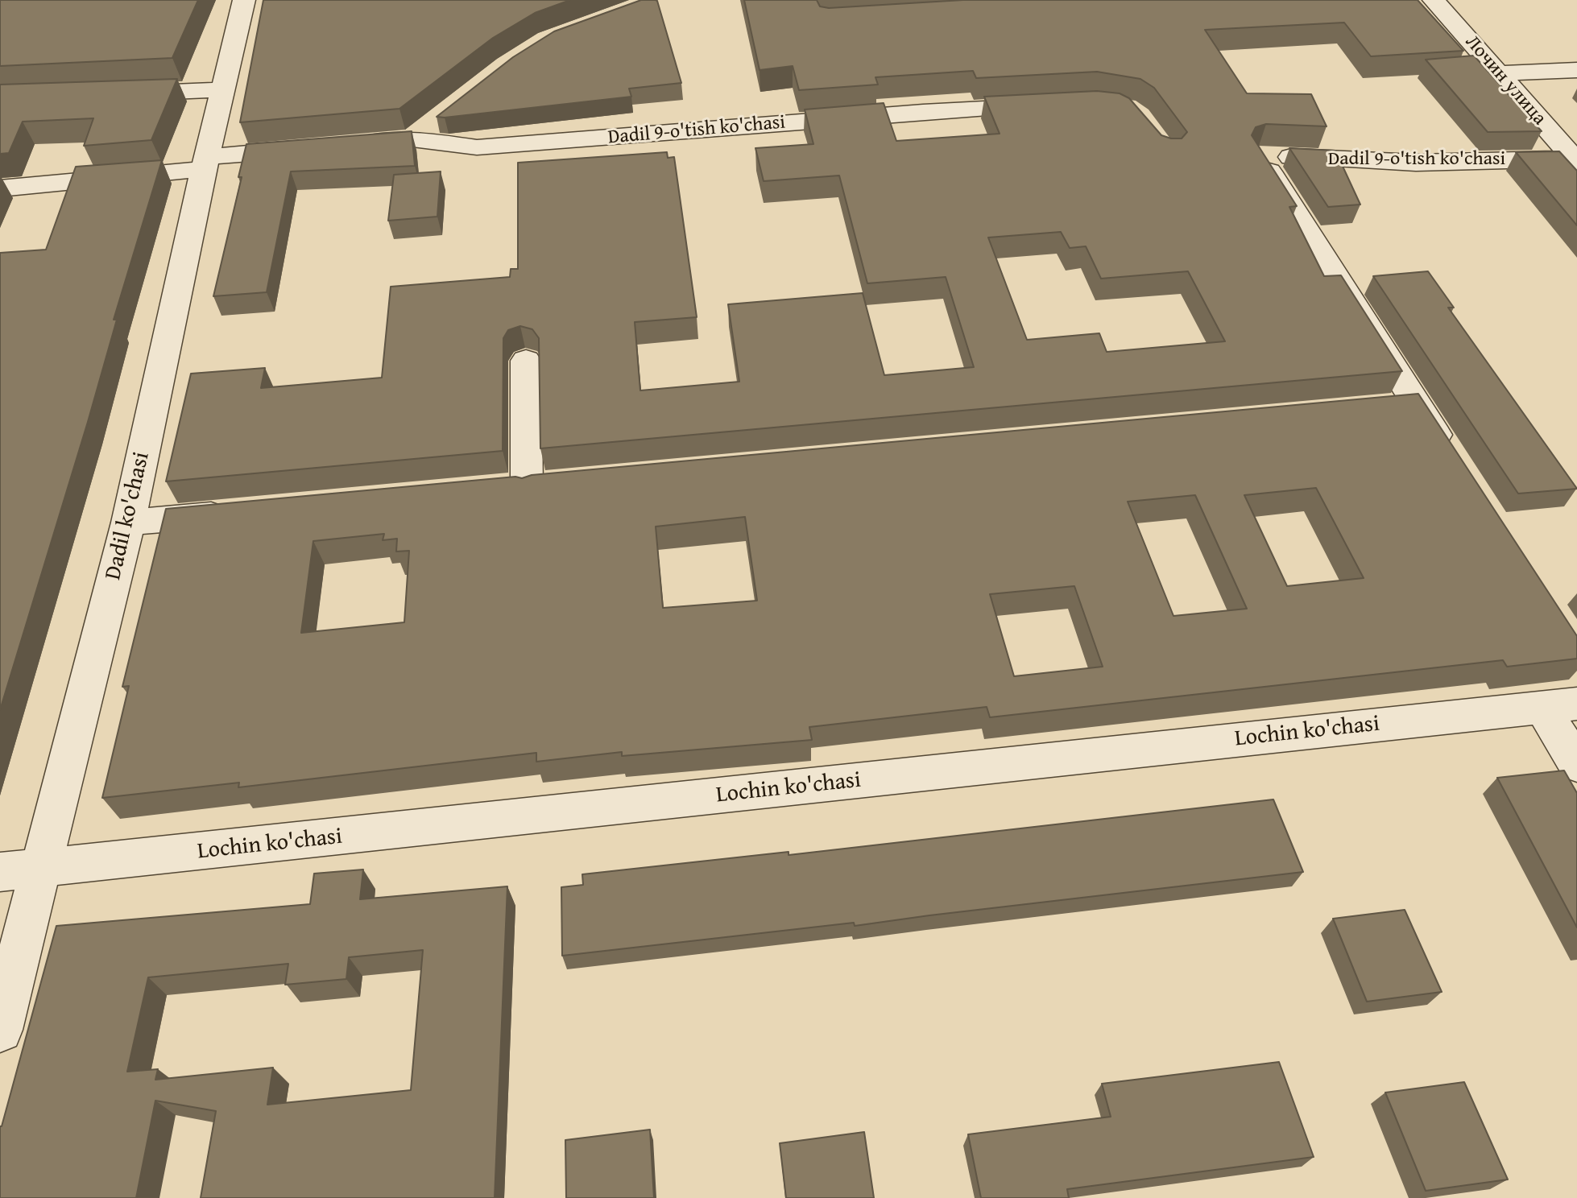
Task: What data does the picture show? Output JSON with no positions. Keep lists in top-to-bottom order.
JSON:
{
  "streets": {
    "street": [
      "Лочин улица",
      "Dadil 9-o'tish ko'chasi",
      "Dadil ko'chasi",
      "Lochin ko'chasi"
    ]
  },
  "crossings": [
    ["Лочин улица", "Dadil 9-o'tish ko'chasi"],
    ["Dadil 9-o'tish ko'chasi", "Dadil ko'chasi"],
    ["Dadil ko'chasi", "Lochin ko'chasi"]
  ]
}
